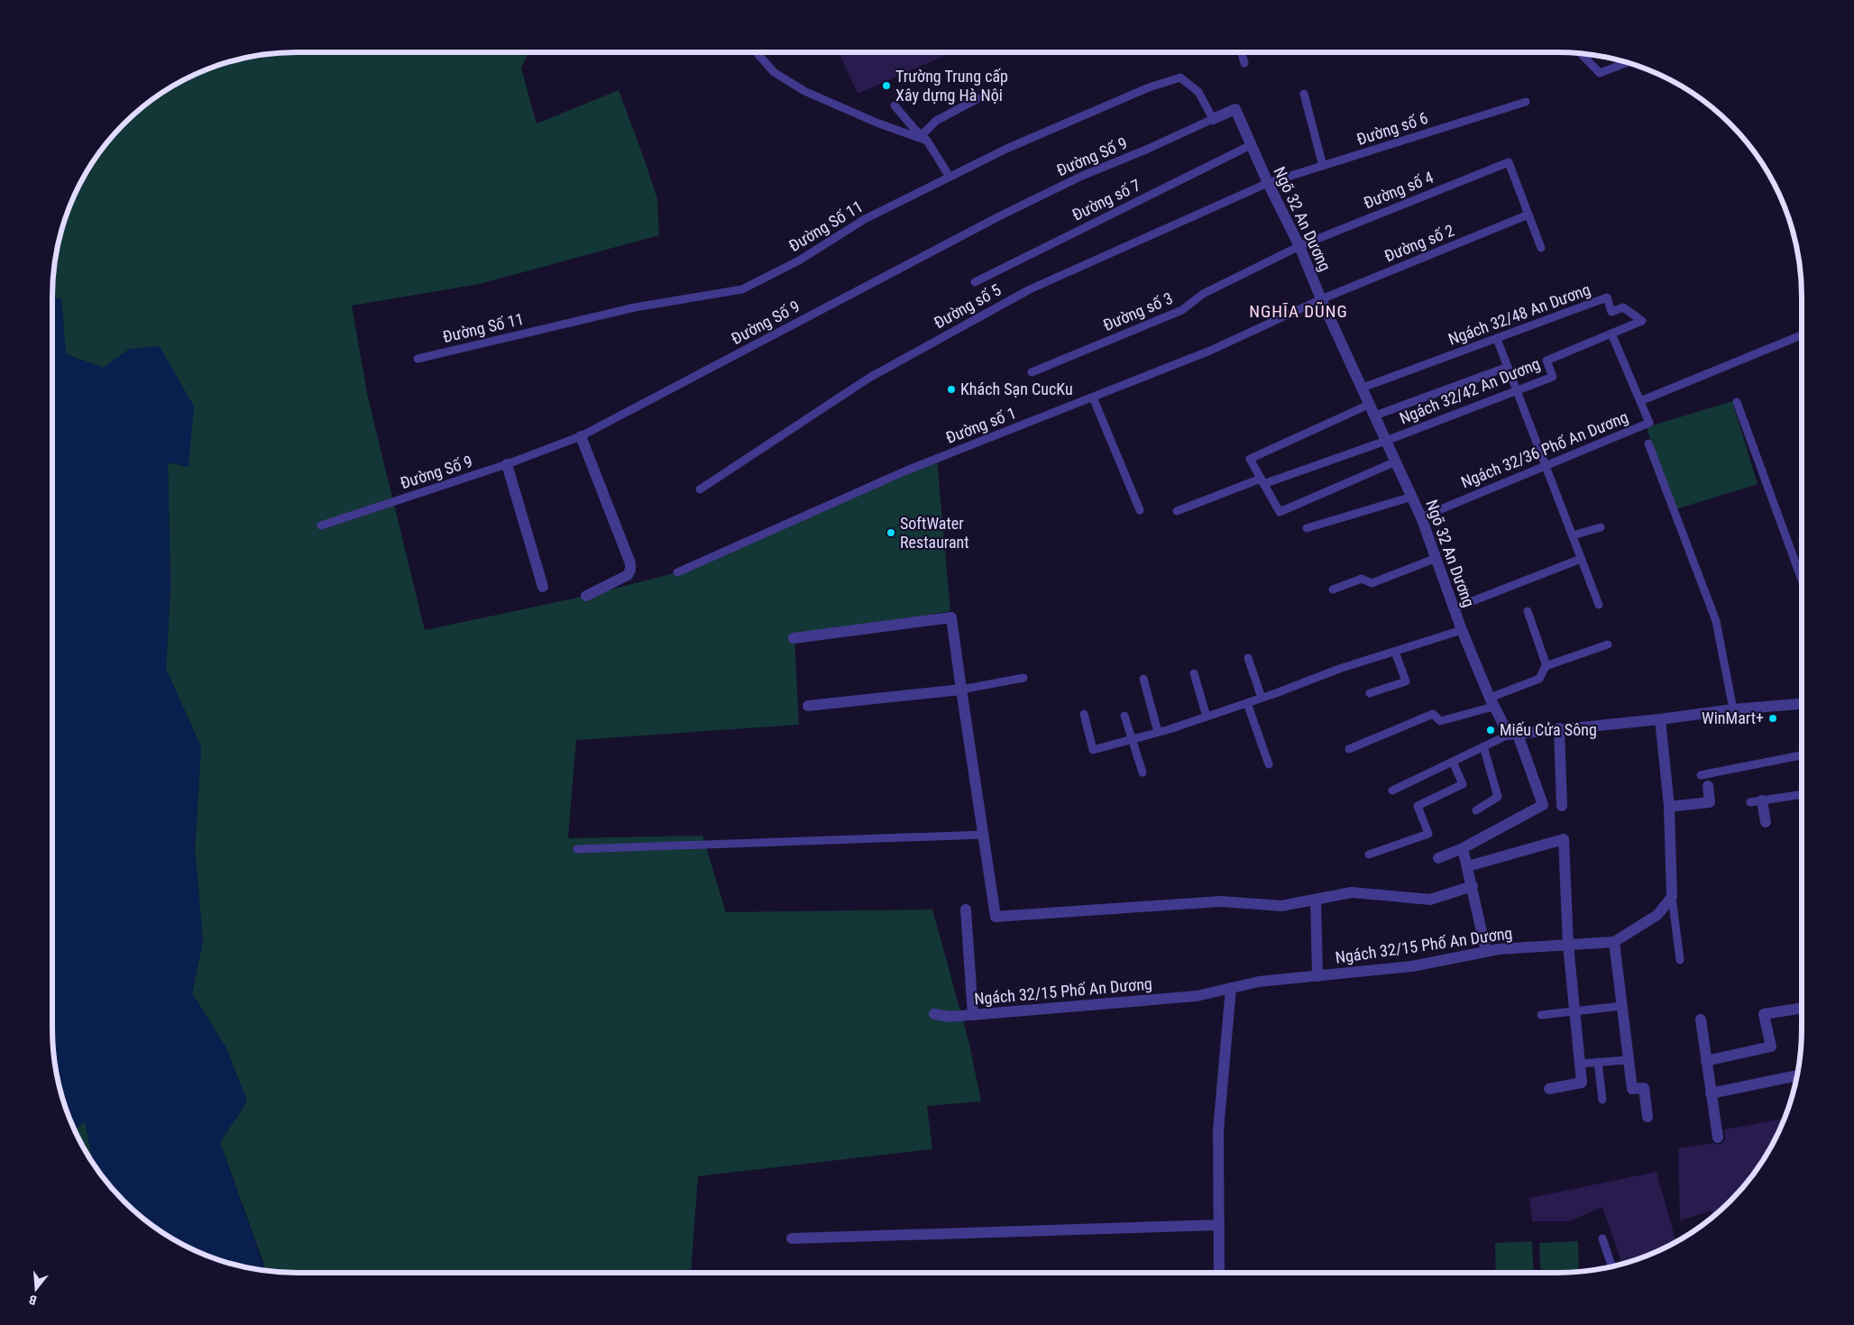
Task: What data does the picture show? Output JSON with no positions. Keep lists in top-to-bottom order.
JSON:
{
  "streets": {
    "street": ["Ngõ 32 An Dương", "Ngách 32/15 Phố An Dương"],
    "lane": [
      "Đường số 6",
      "Đường Số 9",
      "Đường số 4",
      "Đường số 7",
      "Đường Số 11",
      "Đường số 2",
      "Đường số 5",
      "Đường số 3",
      "Ngách 32/48 An Dương",
      "Ngách 32/42 An Dương",
      "Đường số 1",
      "Ngách 32/36 Phố An Dương"
    ]
  },
  "crossings": [
    ["Đường số 6", "Ngõ 32 An Dương"],
    ["Đường số 6", "Đường số 5"],
    ["Đường Số 9", "Ngõ 32 An Dương"],
    ["Đường Số 9", "Đường Số 11"],
    ["Đường số 4", "Ngõ 32 An Dương"],
    ["Đường số 4", "Đường số 2"],
    ["Đường số 4", "Đường số 3"],
    ["Đường số 7", "Ngõ 32 An Dương"],
    ["Ngõ 32 An Dương", "Đường Số 11"],
    ["Ngõ 32 An Dương", "Đường số 2"],
    ["Ngõ 32 An Dương", "Đường số 5"],
    ["Ngõ 32 An Dương", "Đường số 3"],
    ["Ngõ 32 An Dương", "Ngách 32/48 An Dương"],
    ["Ngõ 32 An Dương", "Ngách 32/42 An Dương"],
    ["Ngõ 32 An Dương", "Đường số 1"],
    ["Ngõ 32 An Dương", "Ngách 32/36 Phố An Dương"],
    ["Đường số 2", "Đường số 1"],
    ["Ngách 32/48 An Dương", "Ngách 32/42 An Dương"],
    ["Ngách 32/48 An Dương", "Ngách 32/36 Phố An Dương"],
    ["Ngách 32/42 An Dương", "Ngách 32/36 Phố An Dương"]
  ],
  "districts": ["NGHĨA DŨNG"],
  "places": [
    "Trường Trung cấp Xây dựng Hà Nội",
    "Khách Sạn CucKu",
    "SoftWater Restaurant",
    "WinMart+",
    "Miếu Cửa Sông"
  ],
  "north": "bottom"
}
